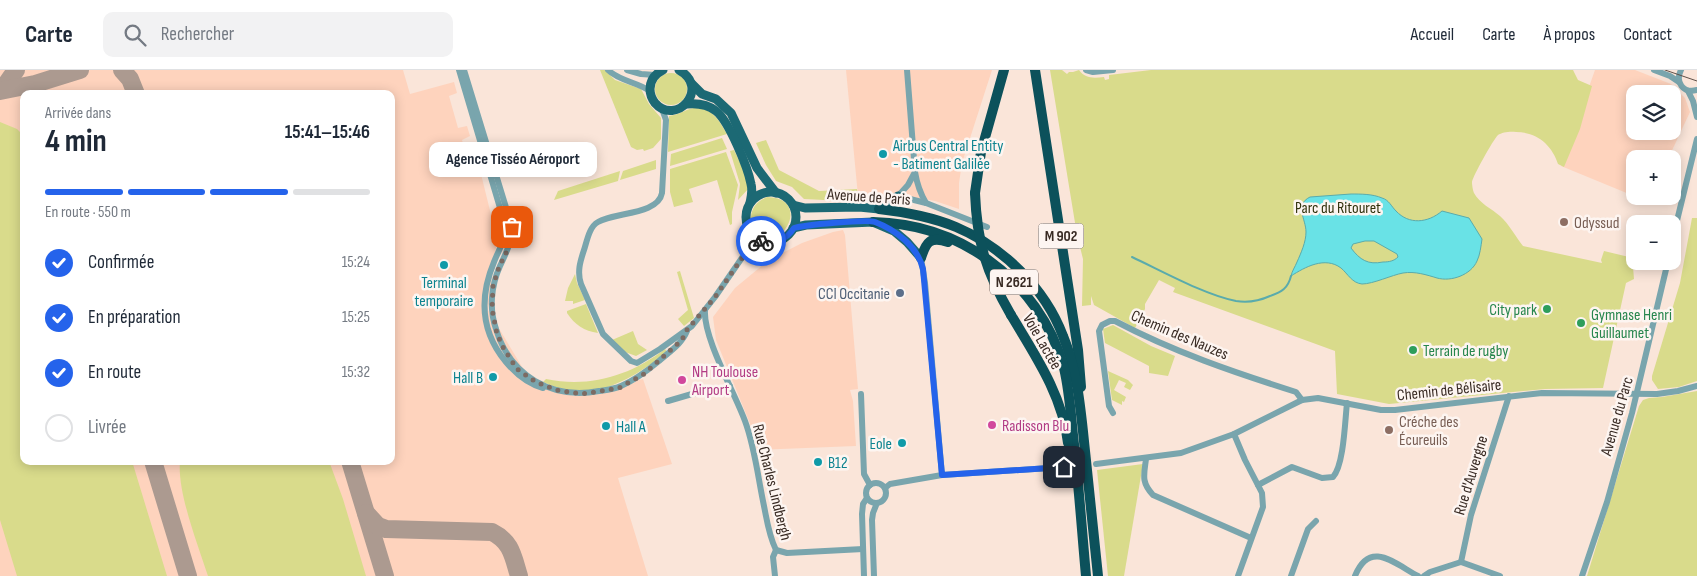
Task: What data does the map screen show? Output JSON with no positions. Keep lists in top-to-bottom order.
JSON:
{
  "streets": {
    "highway": [
      "Avenue de Paris",
      "M 902",
      "N 2621",
      "Voie Lactée"
    ],
    "street": [
      "Chemin des Nauzes",
      "Chemin de Bélisaire",
      "Avenue du Parc",
      "Rue d'Auvergne",
      "Rue Charles Lindbergh"
    ]
  },
  "crossings": [
    ["Avenue de Paris", "Voie Lactée"],
    ["Chemin des Nauzes", "Chemin de Bélisaire"],
    ["Chemin de Bélisaire", "Avenue du Parc"],
    ["Chemin de Bélisaire", "Rue d'Auvergne"]
  ],
  "parks": ["Parc du Ritouret"],
  "places": [
    "Airbus Central Entity - Batiment Galilée",
    "Odyssud",
    "Agence Tisséo Aéroport",
    "Terminal temporaire",
    "CCI Occitanie",
    "City park",
    "Gymnase Henri Guillaumet",
    "Terrain de rugby",
    "Hall B",
    "NH Toulouse Airport",
    "Radisson Blu",
    "Hall A",
    "Créche des Écureuils",
    "Eole",
    "B12"
  ],
  "page": {
    "header": "Carte",
    "search": "Rechercher",
    "nav": [
      "Accueil",
      "Carte",
      "À propos",
      "Contact"
    ],
    "map_buttons": ["+", "−"],
    "heading": ["4 min", "Arrivée dans", "15:41–15:46"],
    "bubble": "Agence Tisséo Aéroport",
    "bar": "En route · 550 m",
    "list": [
      ["Confirmée", "15:24"],
      ["En préparation", "15:25"],
      ["En route", "15:32"],
      "Livrée"
    ]
  }
}
